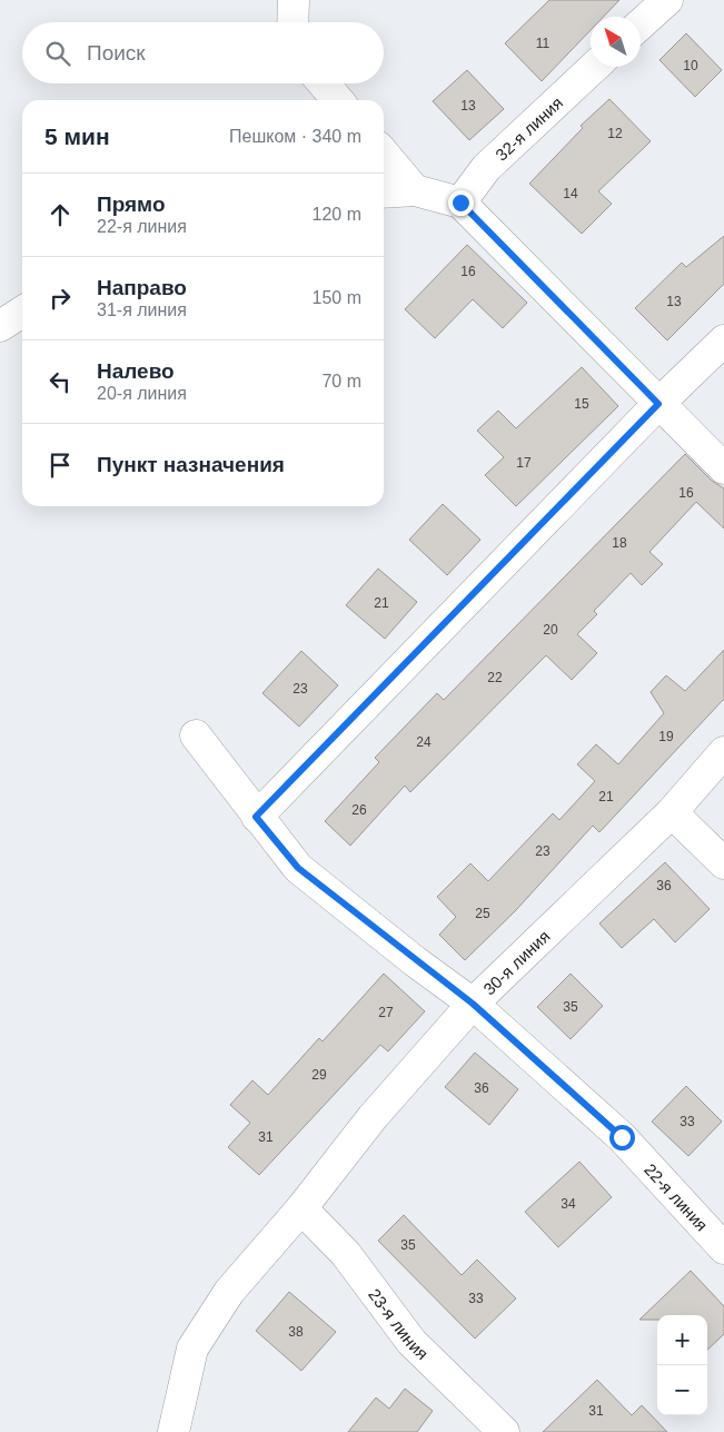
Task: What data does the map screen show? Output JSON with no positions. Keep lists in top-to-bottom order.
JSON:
{
  "streets": {
    "street": [
      "32-я линия",
      "30-я линия",
      "22-я линия",
      "23-я линия"
    ]
  },
  "crossings": [
    ["30-я линия", "22-я линия"],
    ["30-я линия", "23-я линия"]
  ],
  "house_numbers": [
    "11",
    "10",
    "13",
    "12",
    "14",
    "16",
    "13",
    "15",
    "17",
    "16",
    "18",
    "21",
    "20",
    "22",
    "23",
    "19",
    "24",
    "21",
    "26",
    "23",
    "36",
    "25",
    "35",
    "27",
    "29",
    "36",
    "33",
    "31",
    "34",
    "35",
    "33",
    "38",
    "31"
  ],
  "north": "top left",
  "page": {
    "search": "Поиск",
    "heading": ["5 мин", "Пешком · 340 m"],
    "list": [
      ["Прямо", "22-я линия", "120 m"],
      ["Направо", "31-я линия", "150 m"],
      ["Налево", "20-я линия", "70 m"],
      "Пункт назначения"
    ],
    "map_buttons": ["+", "−"]
  }
}
